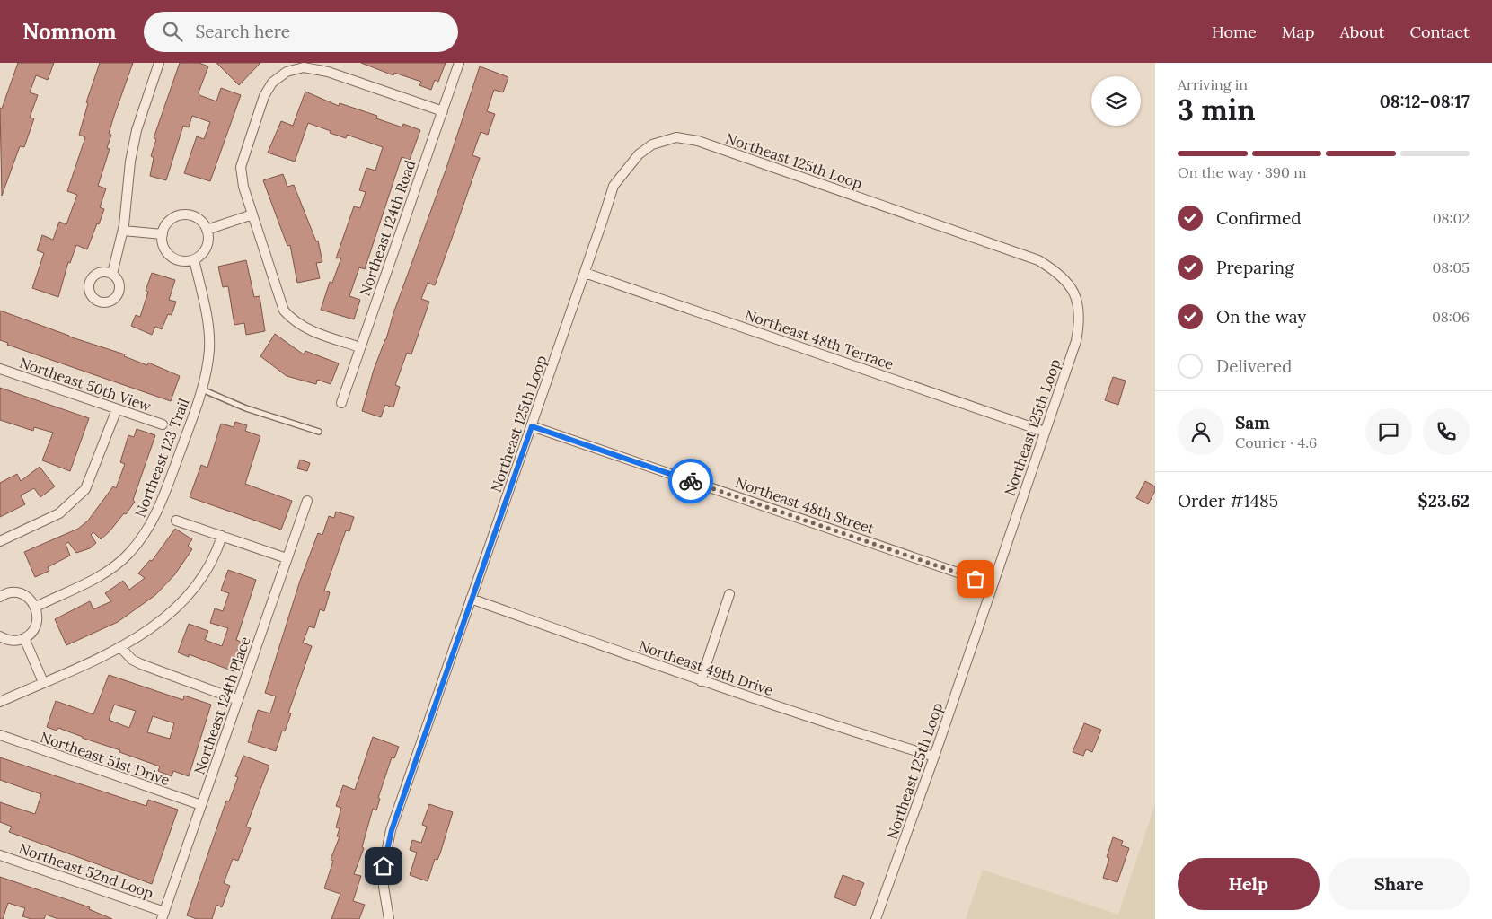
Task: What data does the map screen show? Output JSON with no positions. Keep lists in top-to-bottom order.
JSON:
{
  "streets": {
    "street": [
      "Northeast 125th Loop",
      "Northeast 124th Road",
      "Northeast 48th Terrace",
      "Northeast 50th View",
      "Northeast 123 Trail",
      "Northeast 48th Street",
      "Northeast 49th Drive",
      "Northeast 124th Place",
      "Northeast 51st Drive",
      "Northeast 52nd Loop"
    ]
  },
  "crossings": [
    ["Northeast 125th Loop", "Northeast 48th Terrace"],
    ["Northeast 125th Loop", "Northeast 48th Street"],
    ["Northeast 125th Loop", "Northeast 49th Drive"],
    ["Northeast 124th Place", "Northeast 51st Drive"],
    ["Northeast 124th Place", "Northeast 52nd Loop"]
  ],
  "page": {
    "header": "Nomnom",
    "search": "Search here",
    "nav": [
      "Home",
      "Map",
      "About",
      "Contact"
    ],
    "heading": ["3 min", "Arriving in", "08:12–08:17"],
    "panel": [
      "Sam",
      "Courier · 4.6",
      "Order #1485",
      "$23.62"
    ],
    "bar": "On the way · 390 m",
    "list": [
      ["Confirmed", "08:02"],
      ["Preparing", "08:05"],
      ["On the way", "08:06"],
      "Delivered"
    ],
    "buttons": ["Help", "Share"]
  }
}
